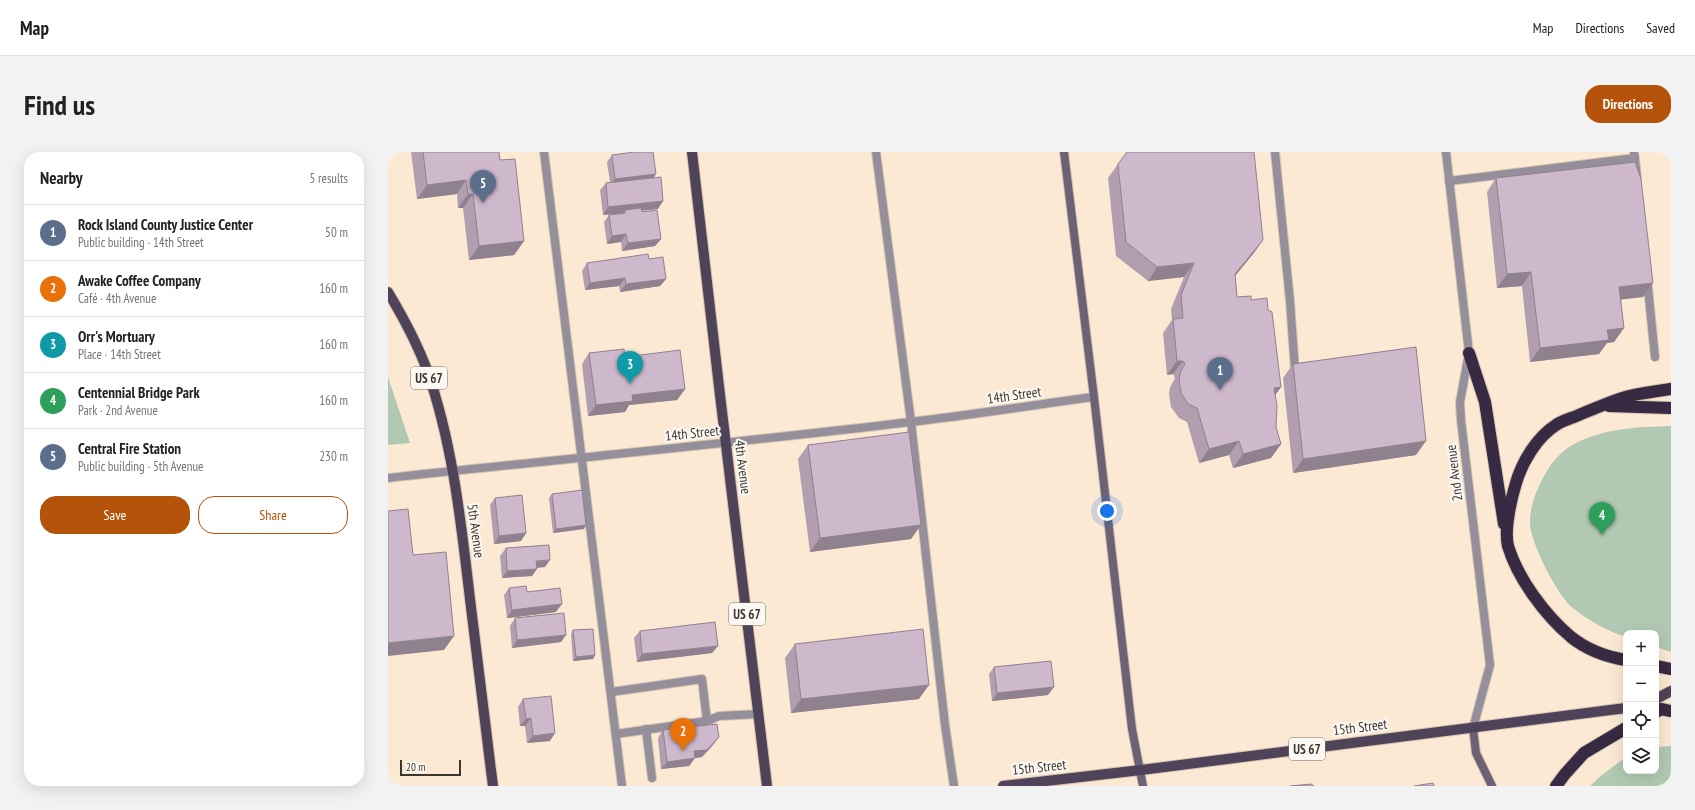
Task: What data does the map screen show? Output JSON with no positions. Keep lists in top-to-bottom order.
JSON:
{
  "streets": {
    "main road": [
      "US 67",
      "4th Avenue",
      "5th Avenue",
      "15th Street"
    ],
    "street": ["14th Street", "2nd Avenue"]
  },
  "crossings": [
    ["14th Street", "4th Avenue"],
    ["14th Street", "5th Avenue"],
    ["2nd Avenue", "15th Street"]
  ],
  "scale_bar": "20 m",
  "page": {
    "header": "Map",
    "nav": ["Map", "Directions", "Saved"],
    "buttons": [
      "Directions",
      ["Save", "Share"]
    ],
    "title": "Find us",
    "heading": ["Nearby", "5 results"],
    "pins": [
      "5",
      "3",
      "1",
      "4",
      "2"
    ],
    "list": [
      {
        "mark": "1",
        "name": "Rock Island County Justice Center",
        "note": "Public building · 14th Street",
        "value": "50 m"
      },
      {
        "mark": "2",
        "name": "Awake Coffee Company",
        "note": "Café · 4th Avenue",
        "value": "160 m"
      },
      {
        "mark": "3",
        "name": "Orr's Mortuary",
        "note": "Place · 14th Street",
        "value": "160 m"
      },
      {
        "mark": "4",
        "name": "Centennial Bridge Park",
        "note": "Park · 2nd Avenue",
        "value": "160 m"
      },
      {
        "mark": "5",
        "name": "Central Fire Station",
        "note": "Public building · 5th Avenue",
        "value": "230 m"
      }
    ],
    "map_buttons": ["+", "−"],
    "scale": "20 m"
  }
}
